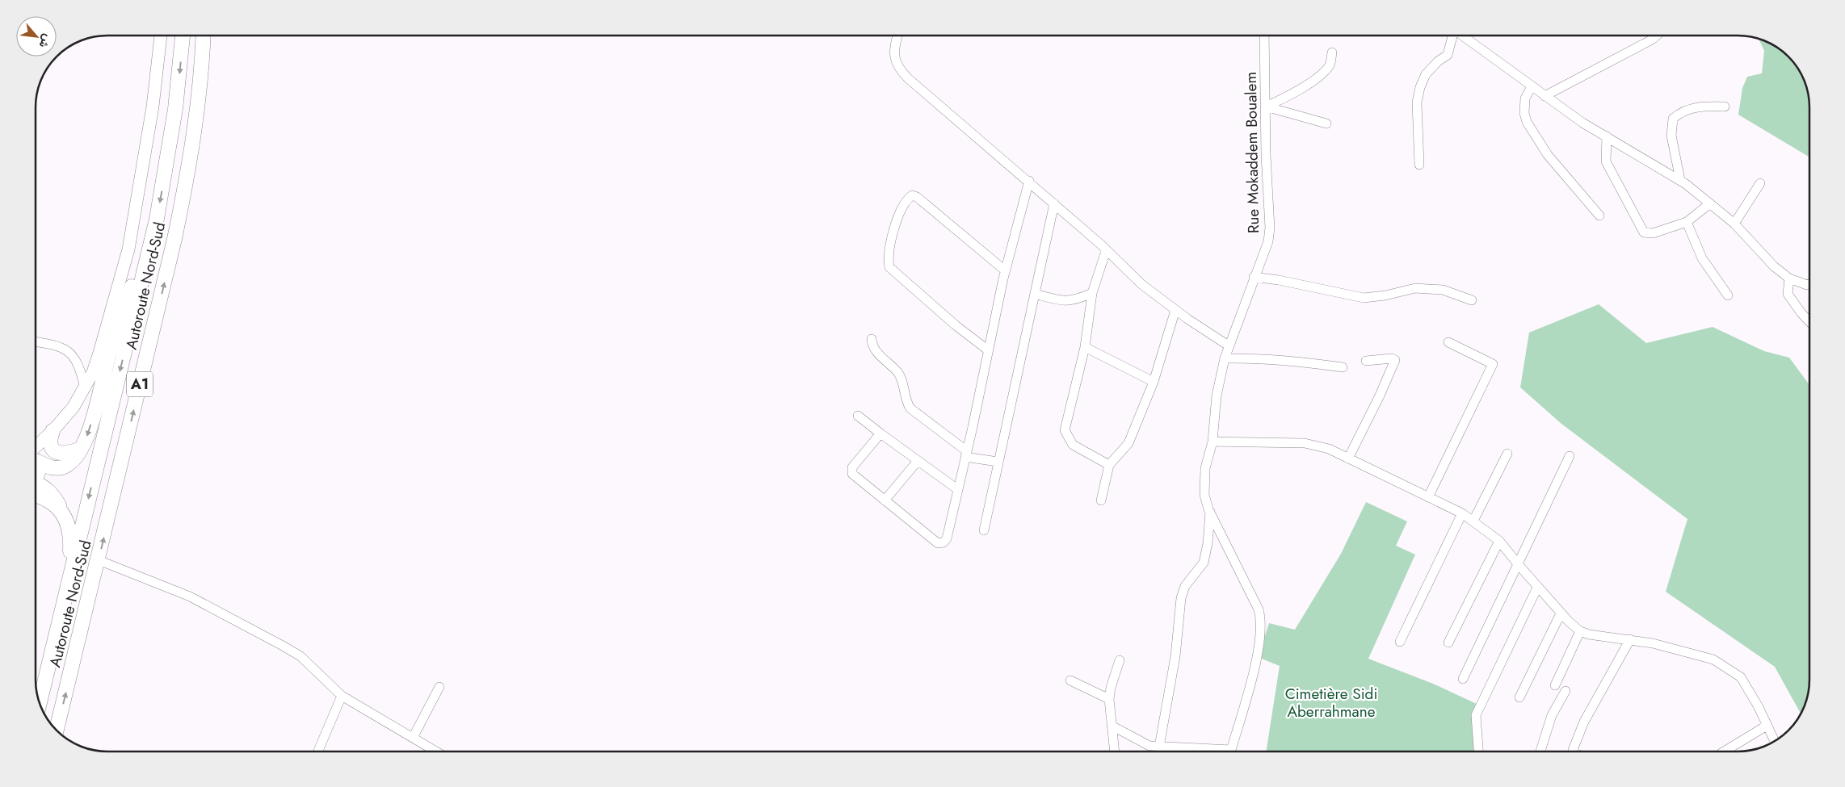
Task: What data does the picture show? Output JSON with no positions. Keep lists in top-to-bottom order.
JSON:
{
  "streets": {
    "highway": ["Autoroute Nord-Sud", "A1"],
    "street": ["Rue Mokaddem Boualem"]
  },
  "parks": ["Cimetière Sidi Aberrahmane"],
  "north": "bottom right"
}
